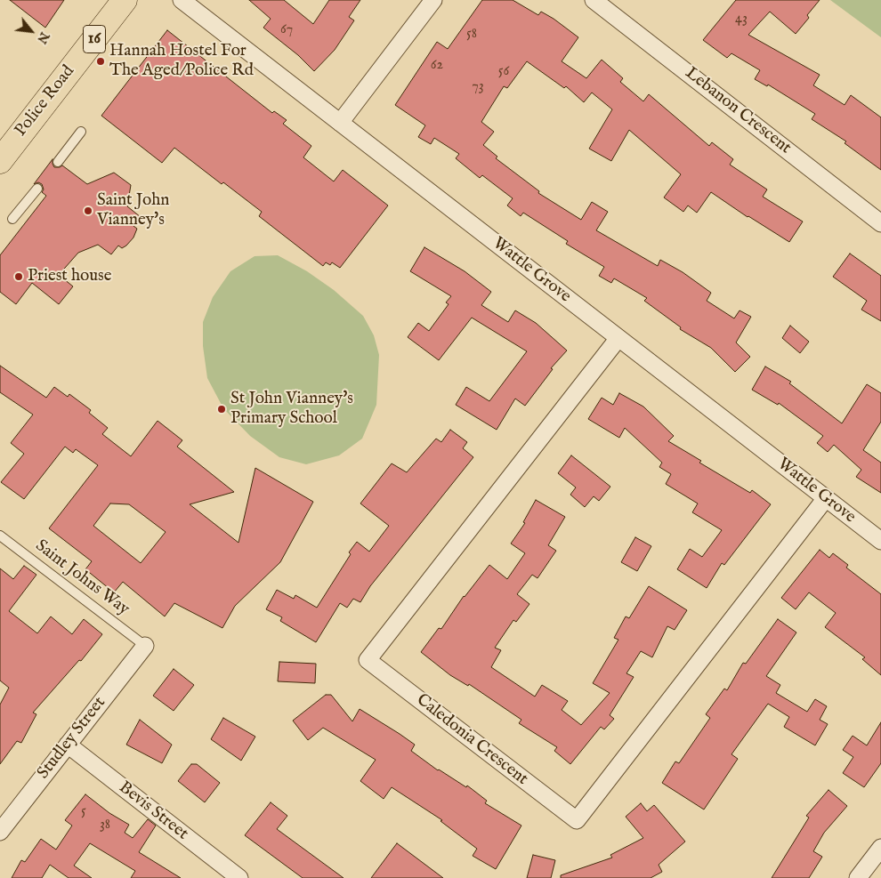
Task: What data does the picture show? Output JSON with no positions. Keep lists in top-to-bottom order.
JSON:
{
  "streets": {
    "main road": ["16", "Police Road"],
    "street": [
      "Lebanon Crescent",
      "Wattle Grove",
      "Studley Street",
      "Caledonia Crescent",
      "Bevis Street"
    ],
    "lane": ["Saint Johns Way"]
  },
  "crossings": [
    ["Wattle Grove", "Caledonia Crescent"],
    ["Saint Johns Way", "Studley Street"],
    ["Studley Street", "Bevis Street"]
  ],
  "places": [
    "Hannah Hostel For The Aged/Police Rd",
    "Saint John Vianney's",
    "Priest house",
    "St John Vianney's Primary School"
  ],
  "house_numbers": [
    "43",
    "67",
    "58",
    "62",
    "56",
    "73",
    "5",
    "38"
  ],
  "north": "bottom right"
}
